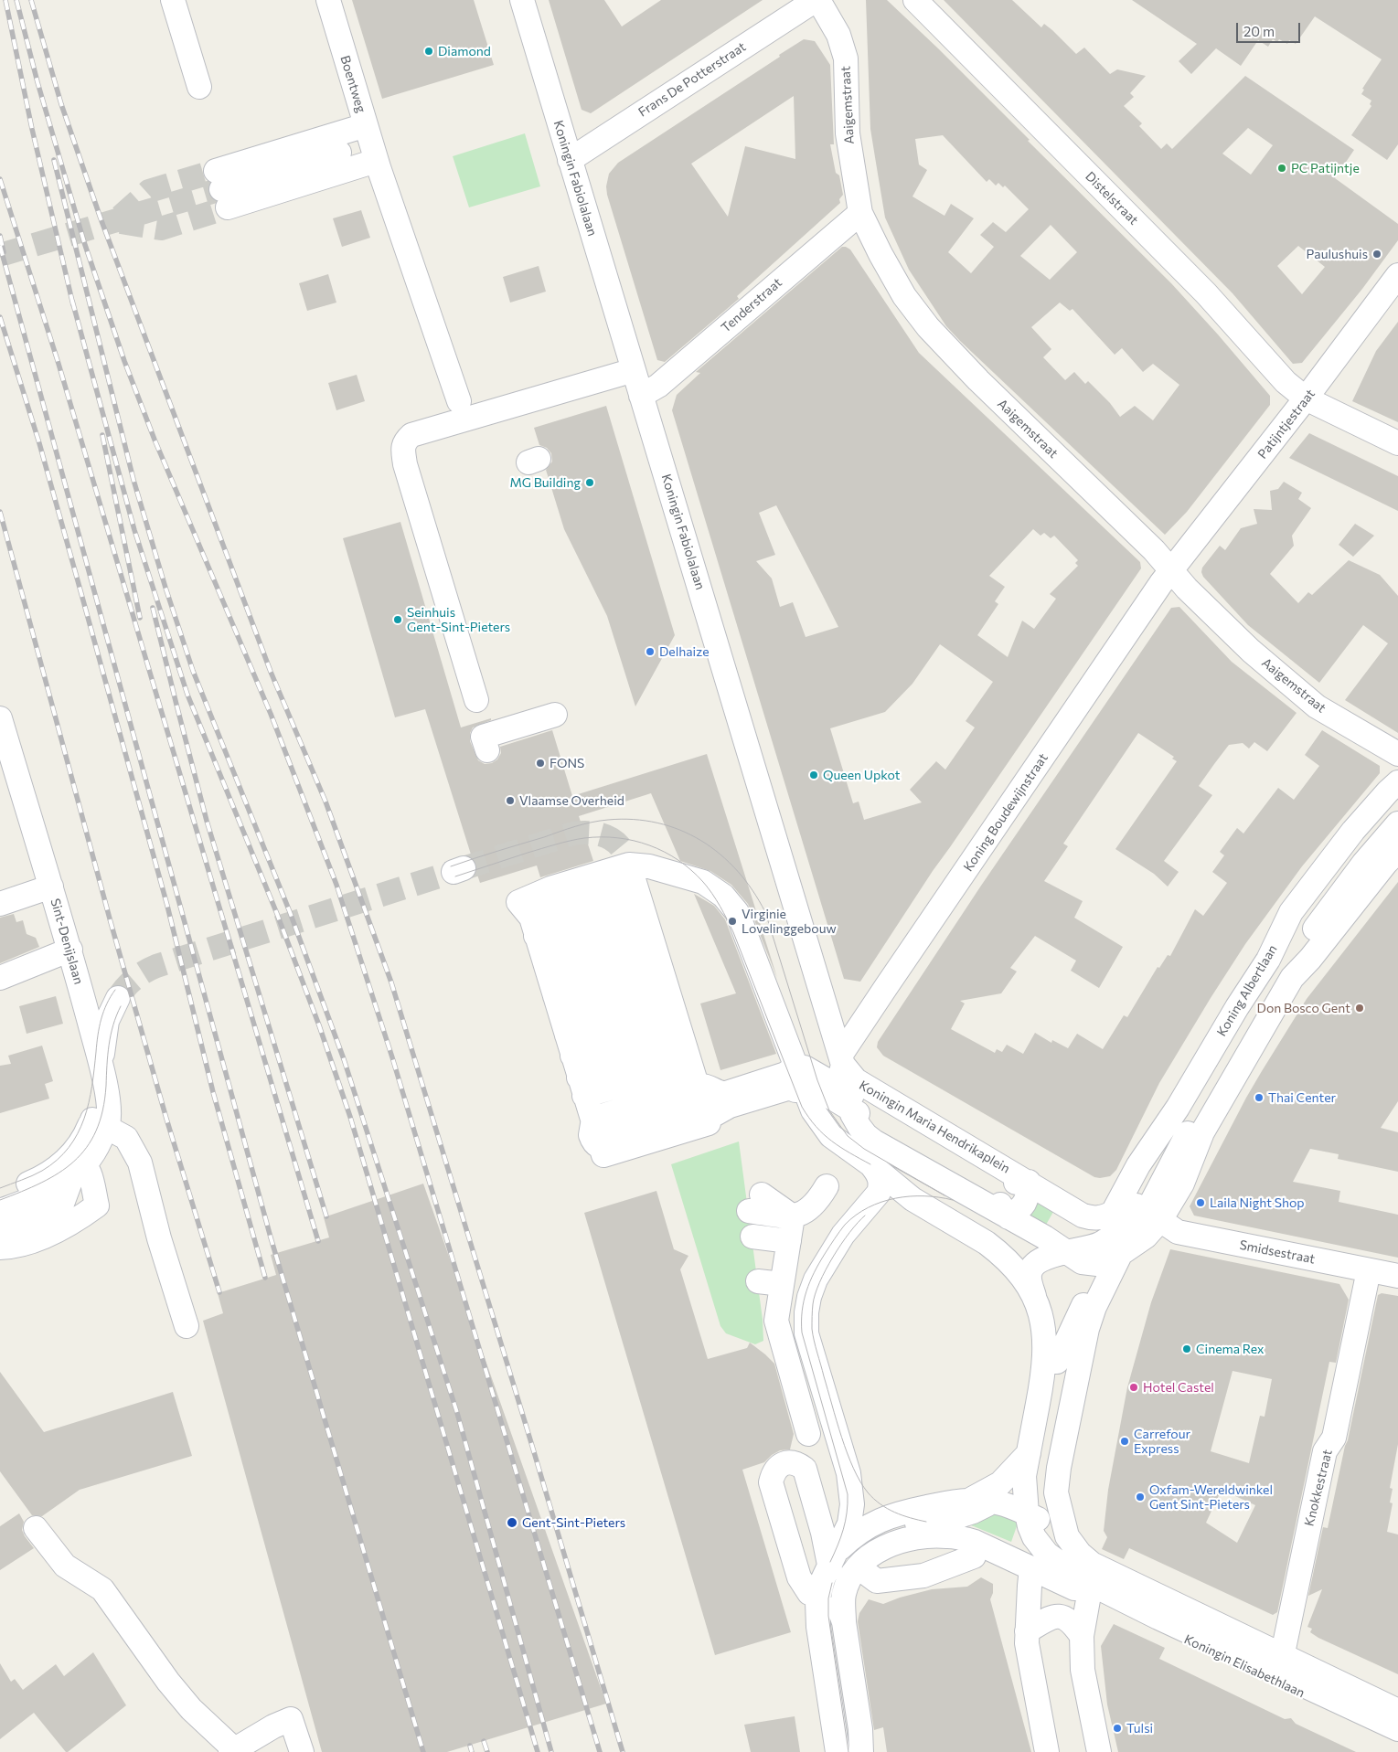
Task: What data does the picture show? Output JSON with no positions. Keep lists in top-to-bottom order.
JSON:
{
  "streets": {
    "street": [
      "Frans De Potterstraat",
      "Boentweg",
      "Aaigemstraat",
      "Koningin Fabiolalaan",
      "Distelstraat",
      "Tenderstraat",
      "Patijntjestraat",
      "Koning Boudewijnstraat",
      "Sint-Denijslaan",
      "Koning Albertlaan",
      "Koningin Maria Hendrikaplein",
      "Smidsestraat",
      "Knokkestraat",
      "Koningin Elisabethlaan"
    ]
  },
  "crossings": [
    ["Frans De Potterstraat", "Aaigemstraat"],
    ["Frans De Potterstraat", "Koningin Fabiolalaan"],
    ["Aaigemstraat", "Tenderstraat"],
    ["Aaigemstraat", "Patijntjestraat"],
    ["Aaigemstraat", "Koning Boudewijnstraat"],
    ["Koningin Fabiolalaan", "Tenderstraat"],
    ["Koningin Fabiolalaan", "Koning Boudewijnstraat"],
    ["Koningin Fabiolalaan", "Koningin Maria Hendrikaplein"],
    ["Distelstraat", "Patijntjestraat"],
    ["Patijntjestraat", "Koning Boudewijnstraat"],
    ["Koning Boudewijnstraat", "Koningin Maria Hendrikaplein"],
    ["Koning Albertlaan", "Koningin Maria Hendrikaplein"],
    ["Smidsestraat", "Knokkestraat"],
    ["Knokkestraat", "Koningin Elisabethlaan"]
  ],
  "places": [
    "Diamond",
    "PC Patijntje",
    "Paulushuis",
    "MG Building",
    "Seinhuis Gent-Sint-Pieters",
    "Delhaize",
    "FONS",
    "Queen Upkot",
    "Vlaamse Overheid",
    "Virginie Lovelinggebouw",
    "Don Bosco Gent",
    "Thai Center",
    "Laila Night Shop",
    "Cinema Rex",
    "Hotel Castel",
    "Carrefour Express",
    "Oxfam-Wereldwinkel Gent Sint-Pieters",
    "Gent-Sint-Pieters",
    "Tulsi"
  ],
  "scale_bar": "20 m"
}
